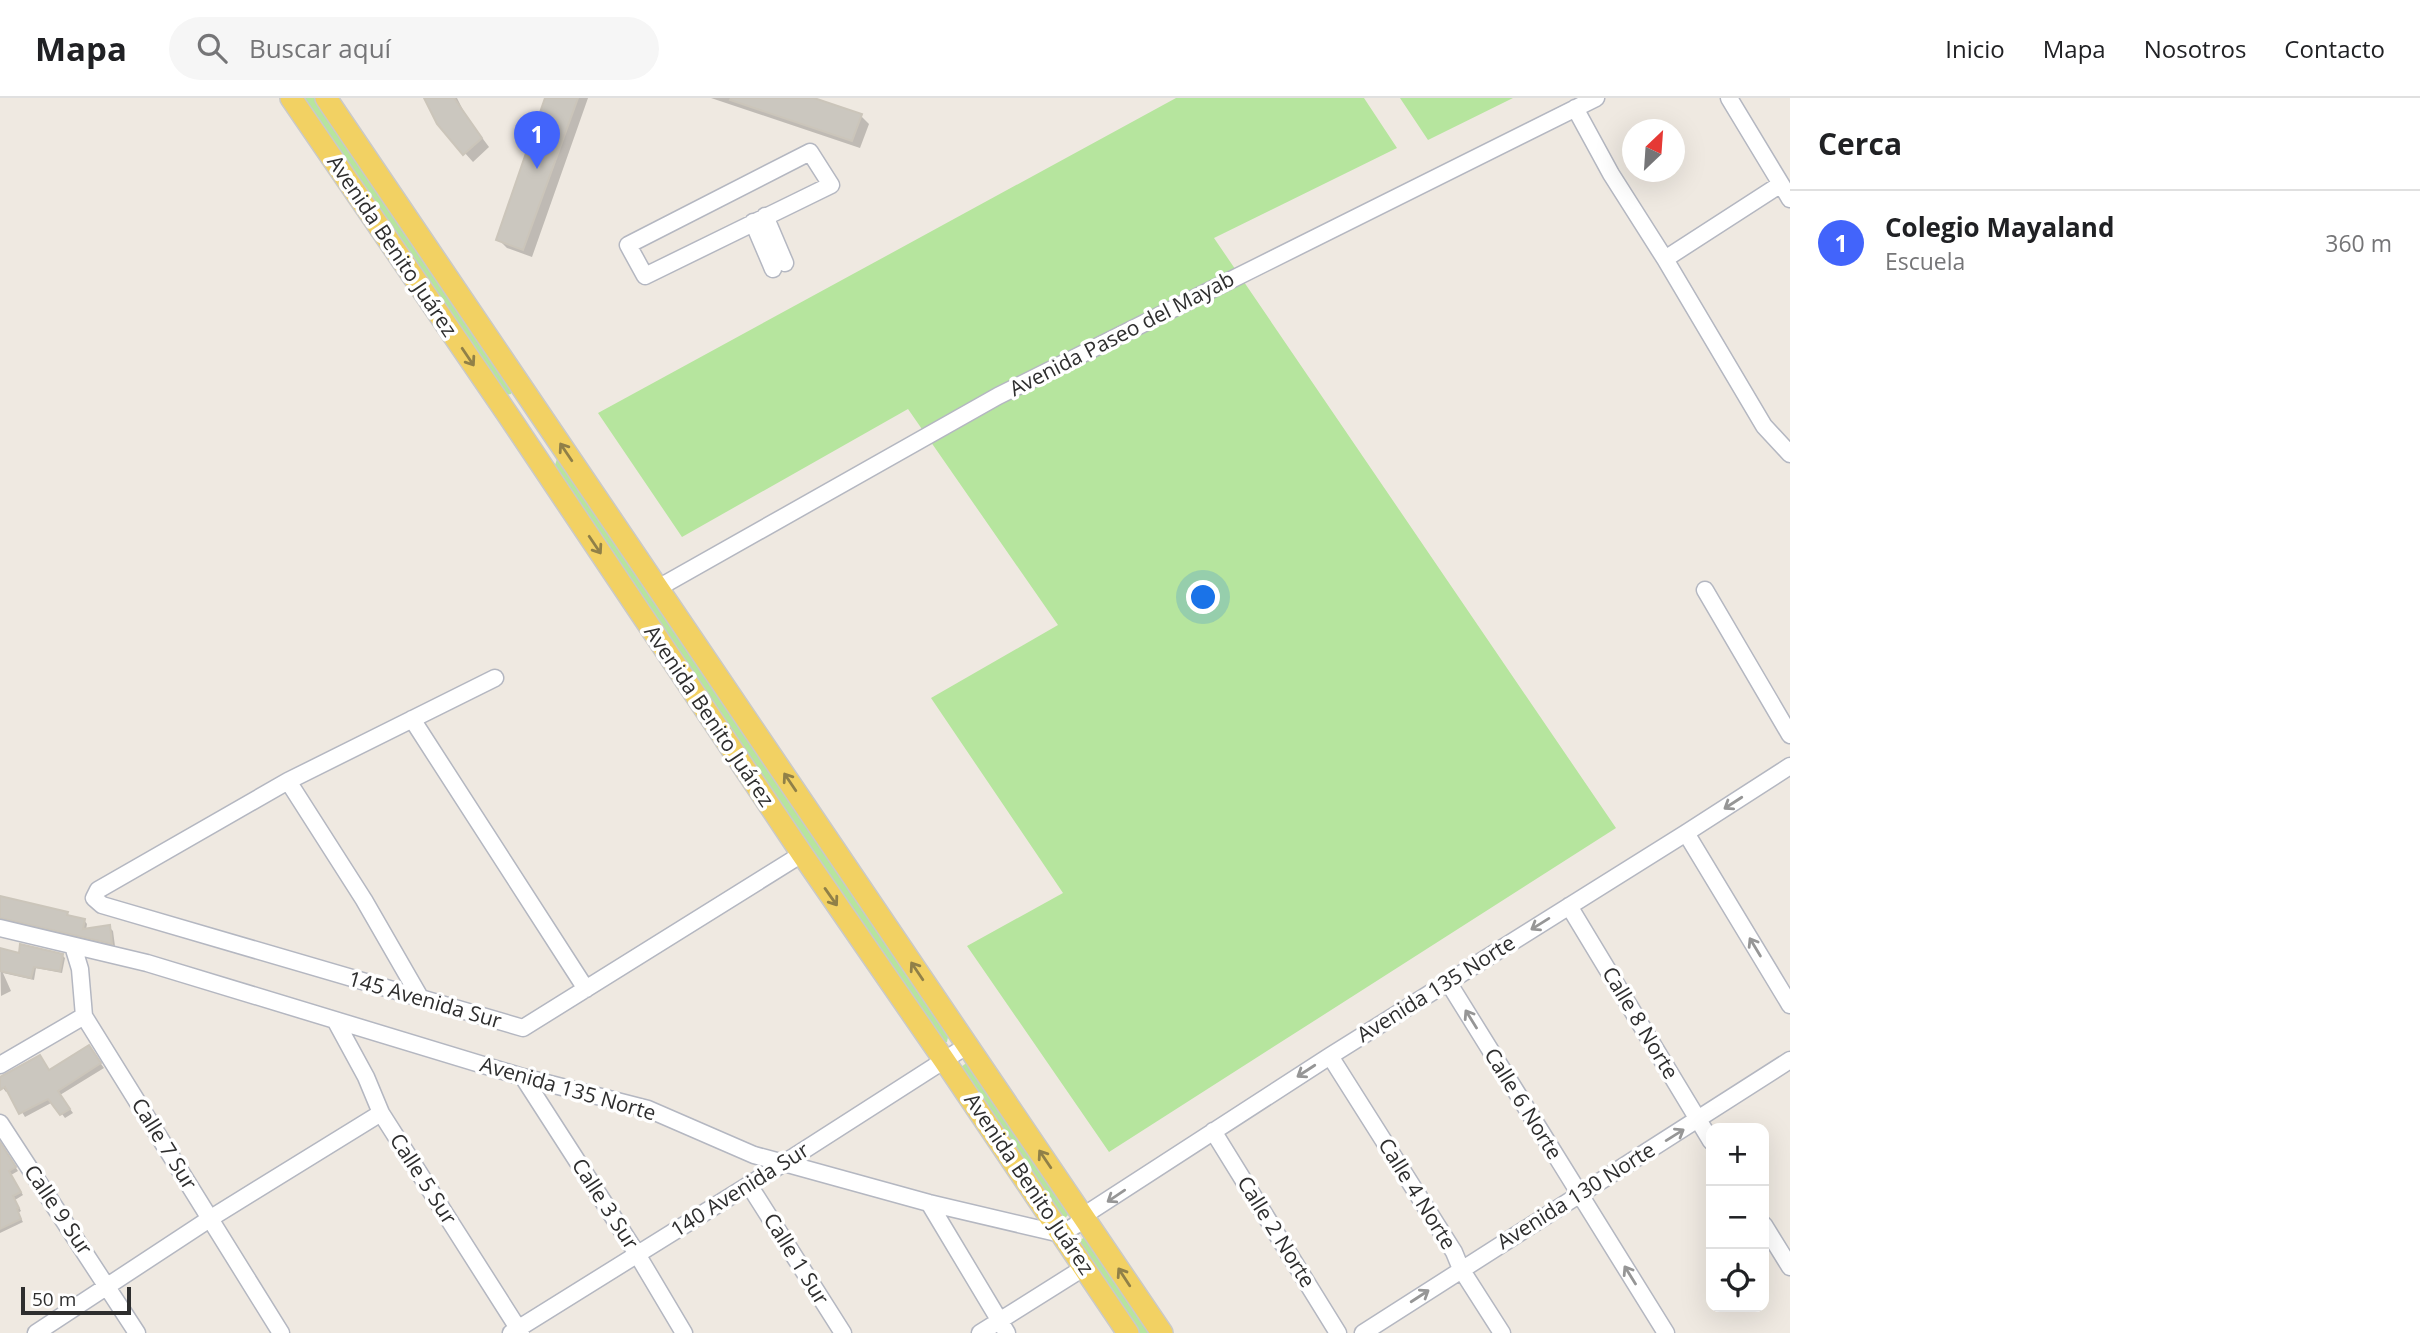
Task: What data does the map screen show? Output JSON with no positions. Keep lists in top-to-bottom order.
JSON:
{
  "streets": {
    "main road": ["Avenida Benito Juárez"],
    "street": [
      "Avenida Paseo del Mayab",
      "Avenida 135 Norte",
      "145 Avenida Sur",
      "Calle 8 Norte",
      "Calle 6 Norte",
      "Calle 7 Sur",
      "Calle 5 Sur",
      "140 Avenida Sur",
      "Calle 4 Norte",
      "Avenida 130 Norte",
      "Calle 3 Sur",
      "Calle 9 Sur",
      "Calle 2 Norte",
      "Calle 1 Sur"
    ]
  },
  "crossings": [
    ["Avenida Benito Juárez", "Avenida Paseo del Mayab"],
    ["Avenida Benito Juárez", "Avenida 135 Norte"],
    ["Avenida Benito Juárez", "145 Avenida Sur"],
    ["Avenida Benito Juárez", "140 Avenida Sur"],
    ["Avenida 135 Norte", "Calle 8 Norte"],
    ["Avenida 135 Norte", "Calle 6 Norte"],
    ["Avenida 135 Norte", "Calle 7 Sur"],
    ["Avenida 135 Norte", "Calle 5 Sur"],
    ["Avenida 135 Norte", "140 Avenida Sur"],
    ["Avenida 135 Norte", "Calle 4 Norte"],
    ["Avenida 135 Norte", "Calle 3 Sur"],
    ["Avenida 135 Norte", "Calle 2 Norte"],
    ["Calle 8 Norte", "Avenida 130 Norte"],
    ["Calle 6 Norte", "Avenida 130 Norte"],
    ["Calle 5 Sur", "140 Avenida Sur"],
    ["140 Avenida Sur", "Calle 3 Sur"],
    ["140 Avenida Sur", "Calle 1 Sur"],
    ["Calle 4 Norte", "Avenida 130 Norte"]
  ],
  "one_way": ["Calle 6 Norte", "Avenida 130 Norte"],
  "scale_bar": "50 m",
  "north": "top right",
  "page": {
    "header": "Mapa",
    "search": "Buscar aquí",
    "nav": [
      "Inicio",
      "Mapa",
      "Nosotros",
      "Contacto"
    ],
    "heading": "Cerca",
    "pins": "1",
    "list": [
      {
        "mark": "1",
        "name": "Colegio Mayaland",
        "note": "Escuela",
        "value": "360 m"
      }
    ],
    "map_buttons": ["+", "−"],
    "scale": "50 m"
  }
}
